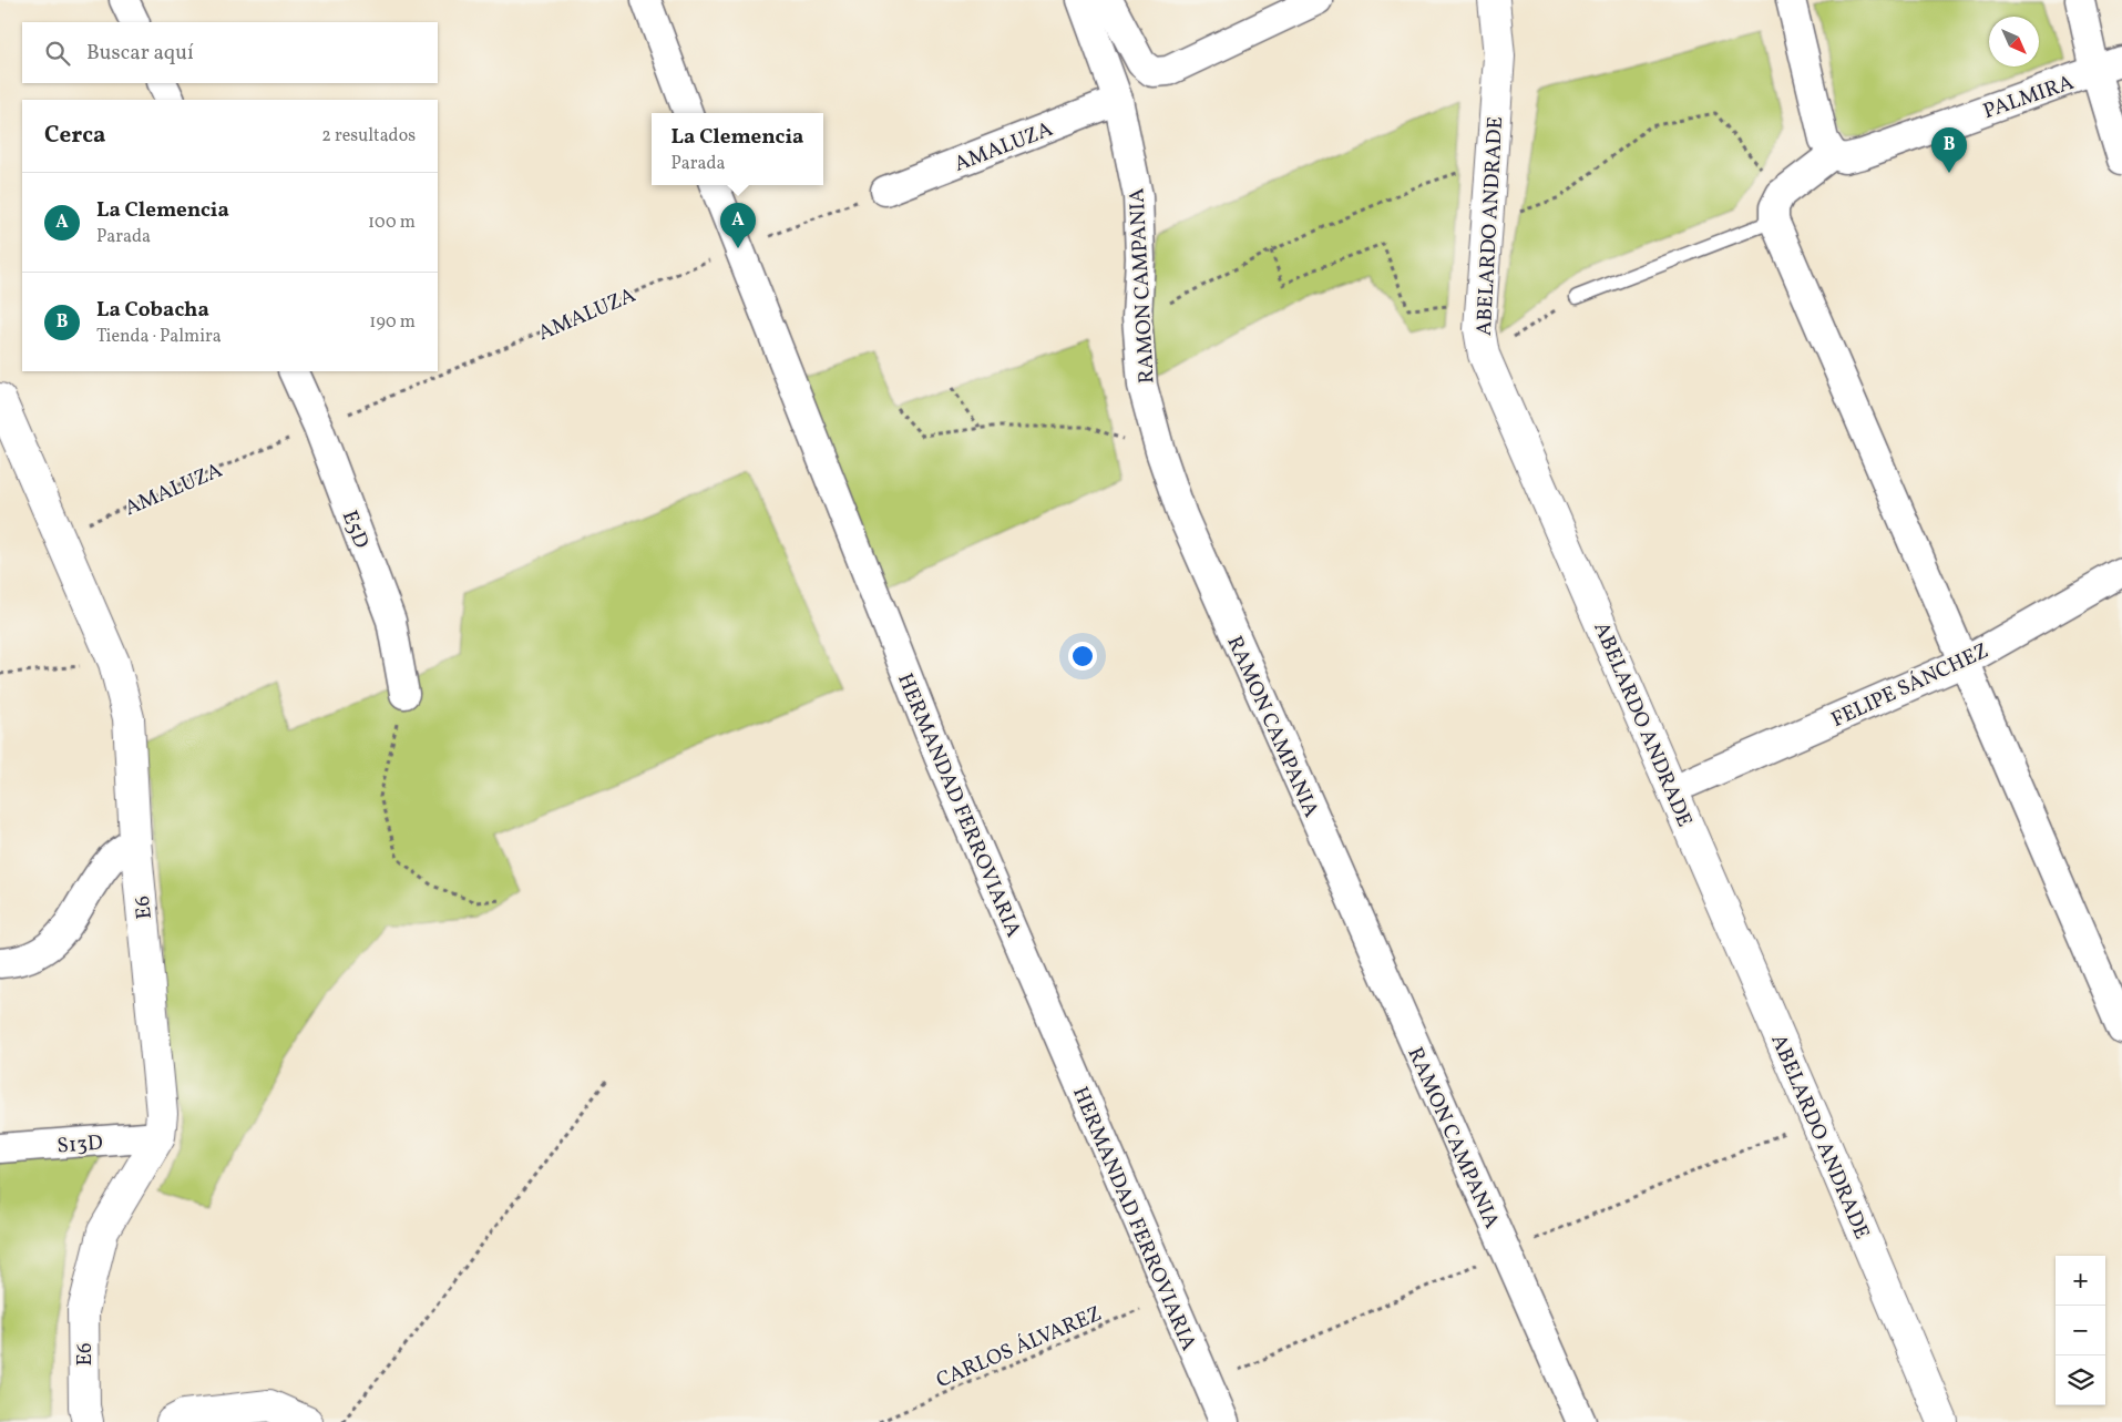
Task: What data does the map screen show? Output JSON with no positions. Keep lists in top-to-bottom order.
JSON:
{
  "streets": {
    "street": [
      "PALMIRA",
      "AMALUZA",
      "ABELARDO ANDRADE",
      "RAMON CAMPANIA",
      "E5D",
      "FELIPE SÁNCHEZ",
      "HERMANDAD FERROVIARIA",
      "E6",
      "S13D"
    ],
    "path": ["CARLOS ÁLVAREZ"]
  },
  "crossings": [
    ["AMALUZA", "RAMON CAMPANIA"],
    ["AMALUZA", "E5D"],
    ["AMALUZA", "HERMANDAD FERROVIARIA"],
    ["AMALUZA", "E6"],
    ["HERMANDAD FERROVIARIA", "CARLOS ÁLVAREZ"],
    ["E6", "S13D"]
  ],
  "north": "bottom right",
  "page": {
    "search": "Buscar aquí",
    "heading": ["Cerca", "2 resultados"],
    "popup": ["La Clemencia", "Parada"],
    "pins": ["B", "A"],
    "list": [
      {
        "mark": "A",
        "name": "La Clemencia",
        "note": "Parada",
        "value": "100 m"
      },
      {
        "mark": "B",
        "name": "La Cobacha",
        "note": "Tienda · Palmira",
        "value": "190 m"
      }
    ],
    "map_buttons": ["+", "−"]
  }
}
